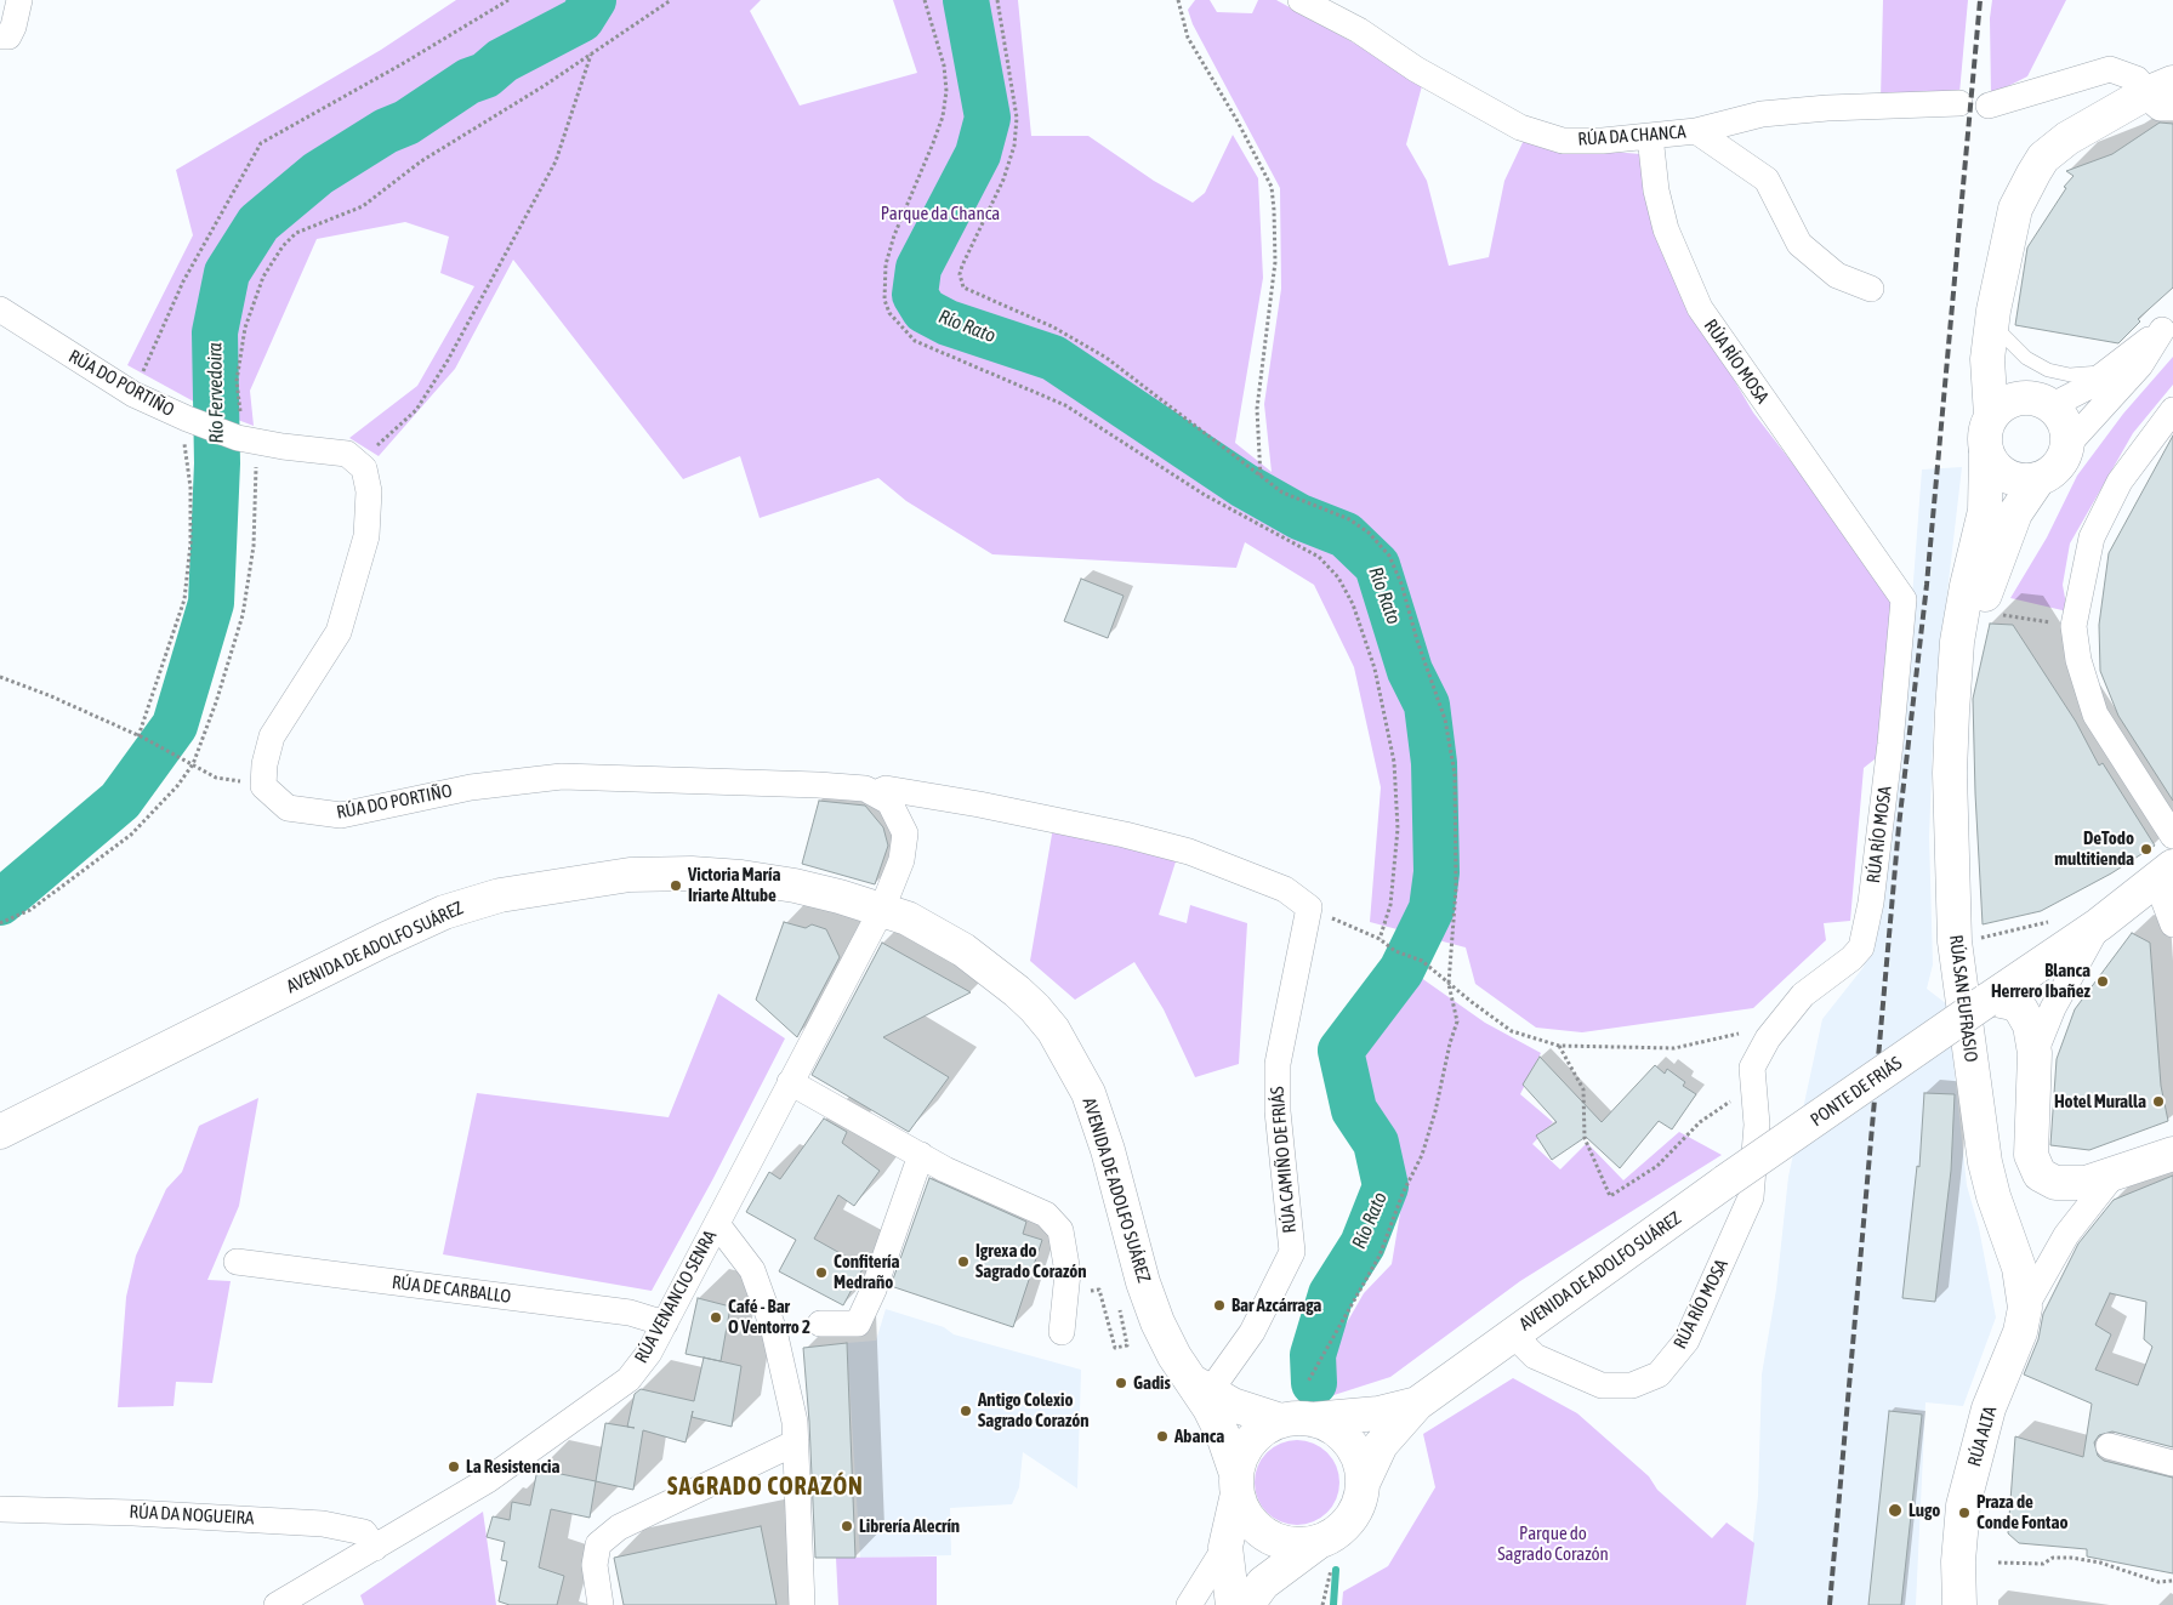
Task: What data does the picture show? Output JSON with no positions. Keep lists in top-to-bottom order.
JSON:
{
  "streets": {
    "street": [
      "RÚA DA CHANCA",
      "RÚA RÍO MOSA",
      "RÚA DO PORTIÑO",
      "AVENIDA DE ADOLFO SUÁREZ",
      "RÚA SAN EUFRASIO",
      "PONTE DE FRIÁS",
      "RÚA CAMIÑO DE FRIÁS",
      "RÚA DE CARBALLO",
      "RÚA VENANCIO SENRA",
      "RÚA ALTA",
      "RÚA DA NOGUEIRA"
    ]
  },
  "crossings": [
    ["RÚA DA CHANCA", "RÚA RÍO MOSA"],
    ["RÚA RÍO MOSA", "AVENIDA DE ADOLFO SUÁREZ"],
    ["RÚA RÍO MOSA", "PONTE DE FRIÁS"],
    ["RÚA DO PORTIÑO", "AVENIDA DE ADOLFO SUÁREZ"],
    ["RÚA DO PORTIÑO", "RÚA VENANCIO SENRA"],
    ["AVENIDA DE ADOLFO SUÁREZ", "PONTE DE FRIÁS"],
    ["AVENIDA DE ADOLFO SUÁREZ", "RÚA CAMIÑO DE FRIÁS"],
    ["AVENIDA DE ADOLFO SUÁREZ", "RÚA VENANCIO SENRA"],
    ["RÚA SAN EUFRASIO", "RÚA ALTA"],
    ["RÚA DE CARBALLO", "RÚA VENANCIO SENRA"],
    ["RÚA VENANCIO SENRA", "RÚA DA NOGUEIRA"]
  ],
  "districts": ["SAGRADO CORAZÓN"],
  "water": ["Río Rato", "Río Fervedoira"],
  "parks": ["Parque da Chanca", "Parque do Sagrado Corazón"],
  "places": [
    "DeTodo multitienda",
    "Victoria María Iriarte Altube",
    "Blanca Herrero Ibañez",
    "Hotel Muralla",
    "Igrexa do Sagrado Corazón",
    "Confitería Medraño",
    "Bar Azcárraga",
    "Café - Bar O Ventorro 2",
    "Gadis",
    "Antigo Colexio Sagrado Corazón",
    "Abanca",
    "La Resistencia",
    "Lugo",
    "Praza de Conde Fontao",
    "Librería Alecrín"
  ]
}
